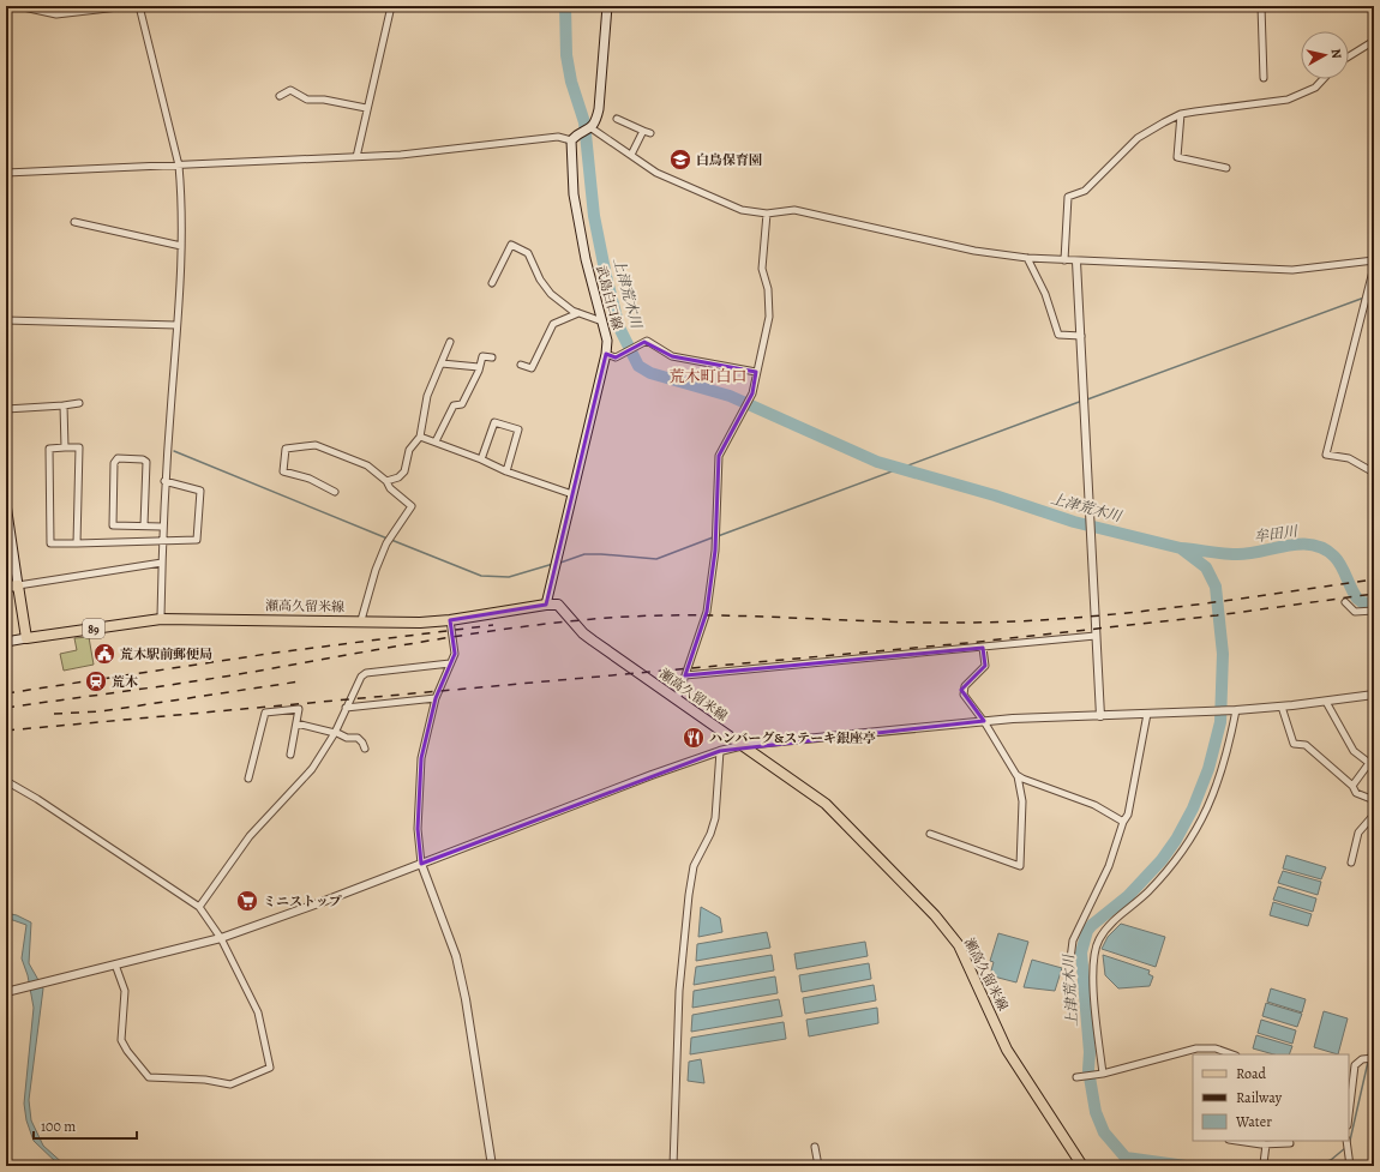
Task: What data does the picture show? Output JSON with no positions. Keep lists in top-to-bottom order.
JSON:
{
  "streets": {
    "main road": ["武島白口線", "瀬高久留米線", "89"]
  },
  "crossings": [
    ["武島白口線", "瀬高久留米線"]
  ],
  "districts": ["荒木町白口"],
  "water": ["上津荒木川", "牟田川"],
  "places": {
    "school or university": ["白鳥保育園"],
    "public building": ["荒木駅前郵便局"],
    "station": ["荒木"],
    "restaurant": ["ハンバーグ&ステーキ銀座亭"],
    "supermarket": ["ミニストップ"]
  },
  "legend": ["Road", "Railway", "Water"],
  "scale_bar": "100 m",
  "north": "right"
}
